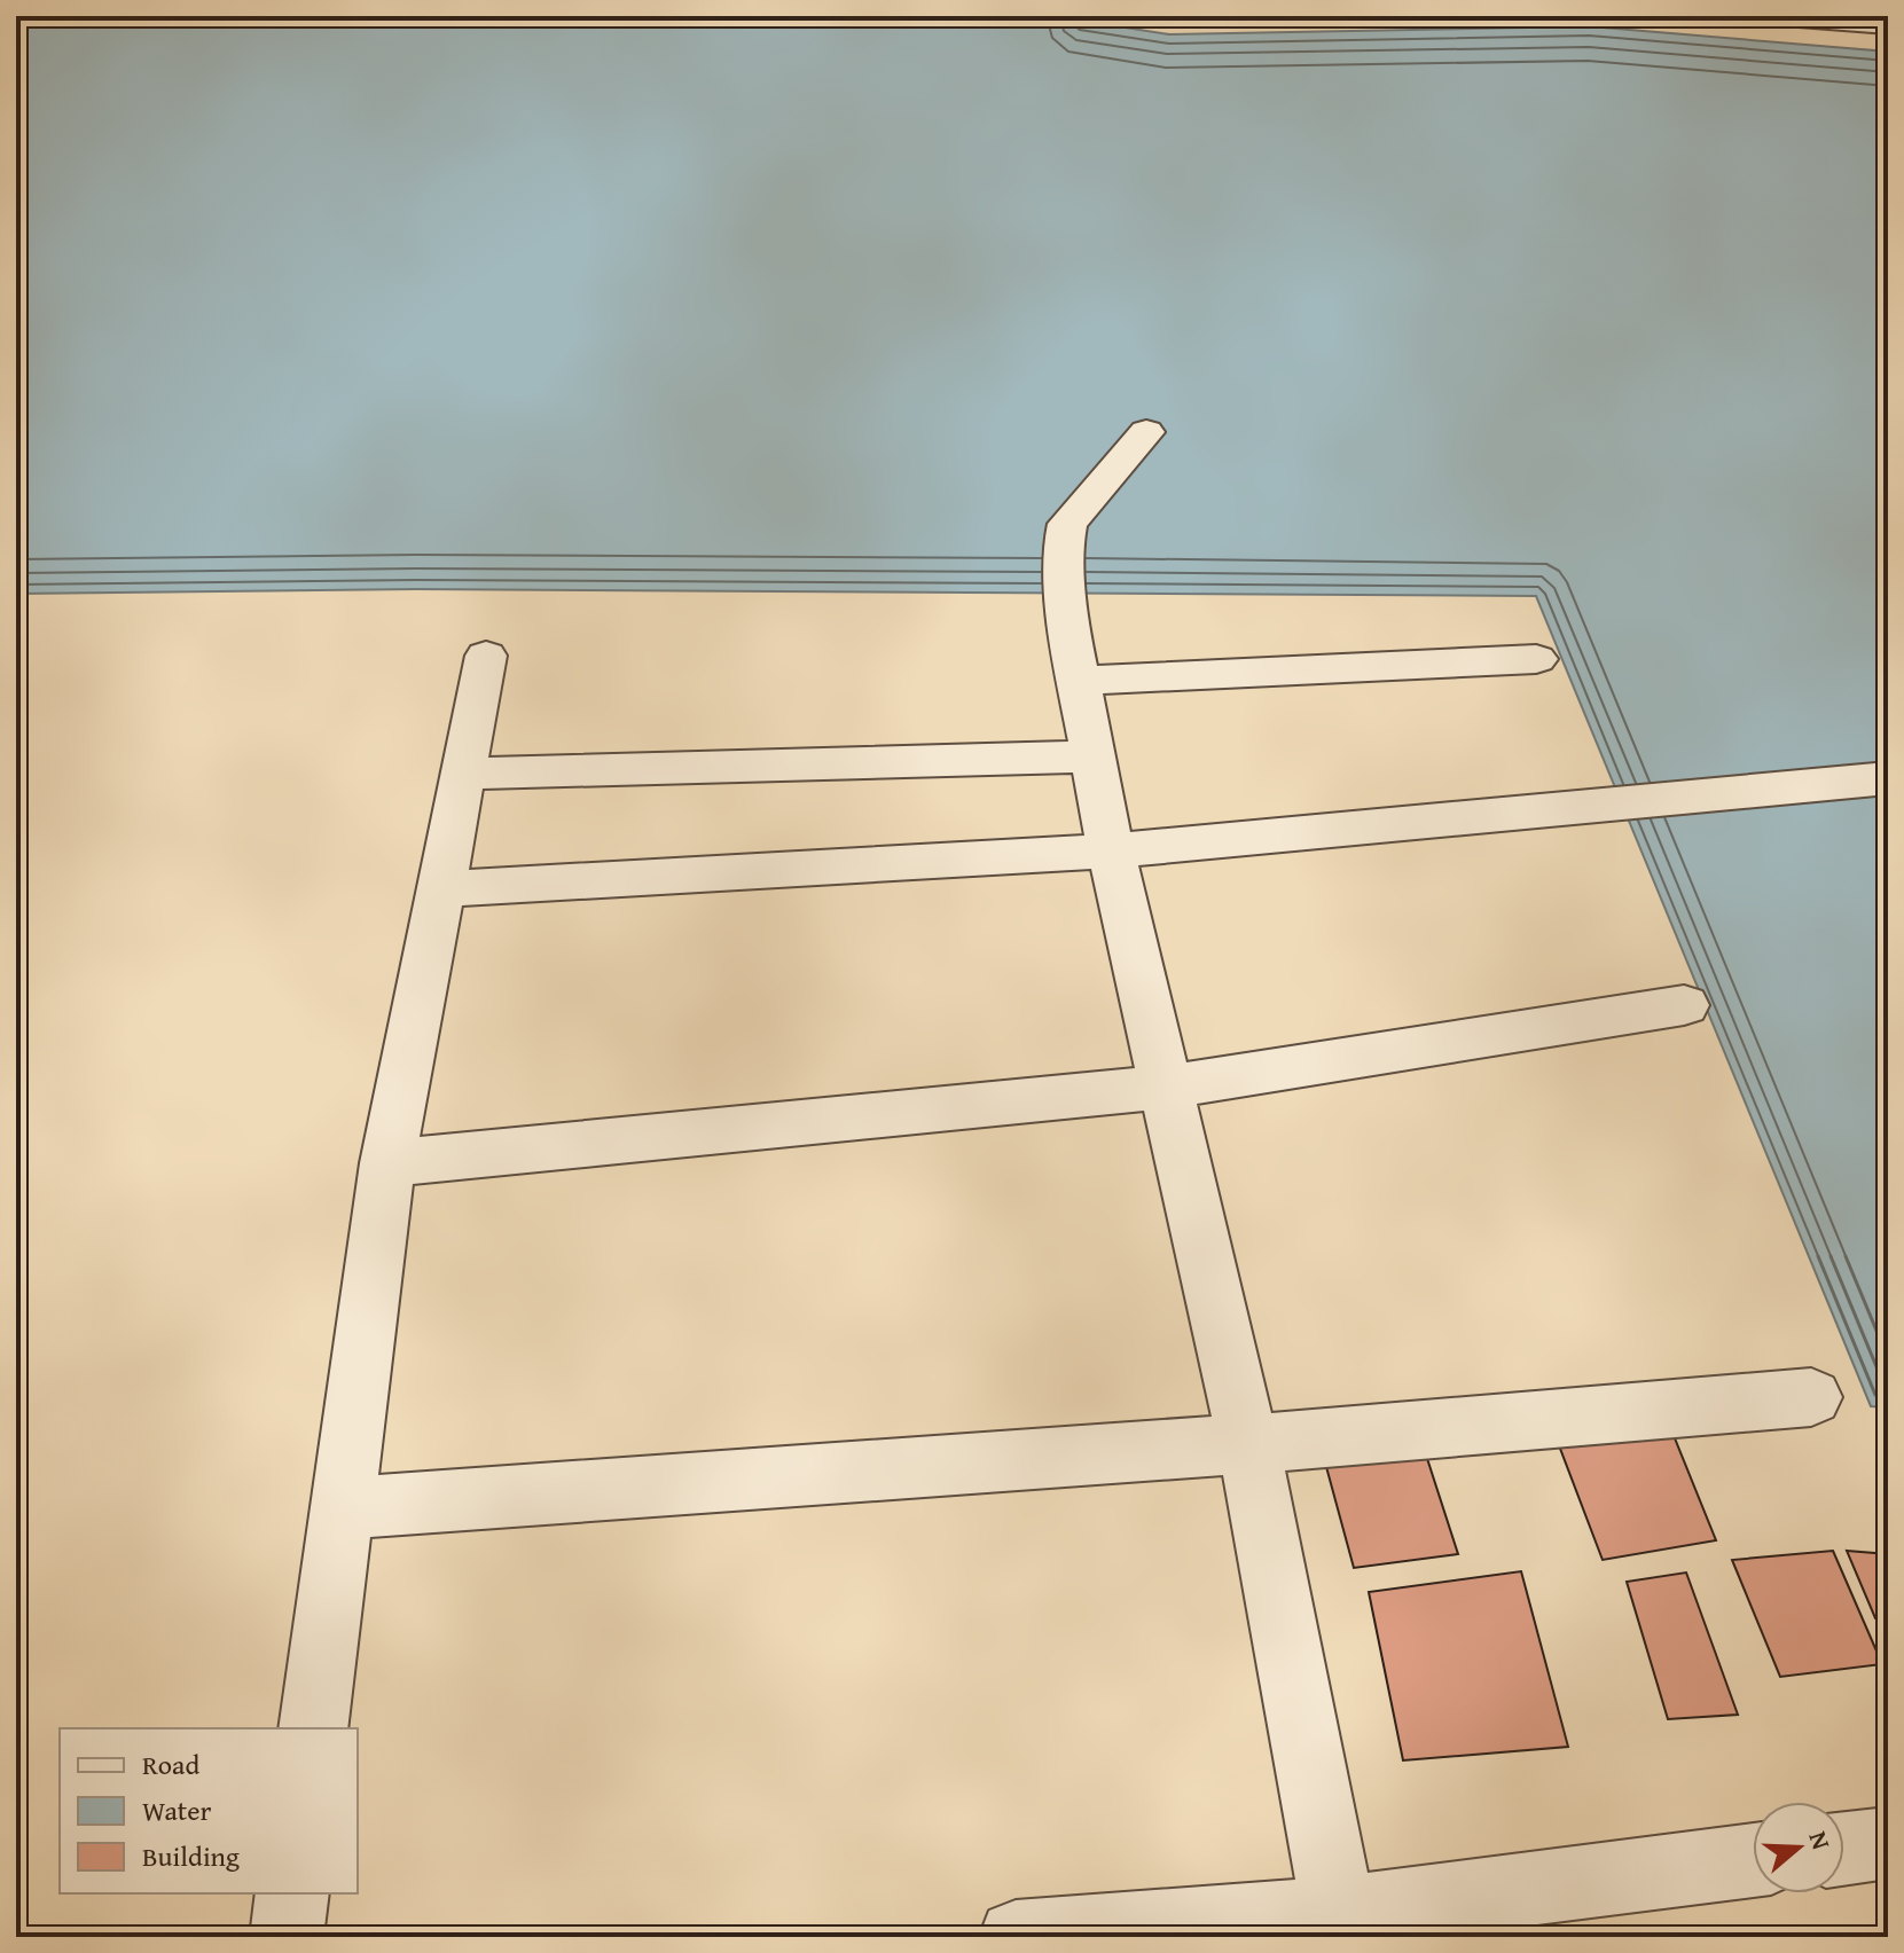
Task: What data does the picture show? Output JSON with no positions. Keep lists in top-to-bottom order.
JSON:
{
  "legend": ["Road", "Water", "Building"],
  "north": "right"
}
